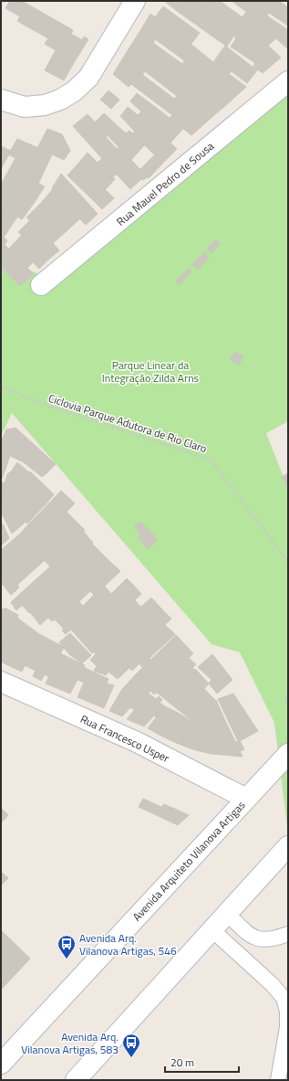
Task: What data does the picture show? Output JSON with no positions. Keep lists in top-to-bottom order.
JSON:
{
  "streets": {
    "street": ["Rua Mauel Pedro de Sousa", "Rua Francesco Usper", "Avenida Arquiteto Vilanova Artigas"],
    "path": ["Ciclovia Parque Adutora de Rio Claro"]
  },
  "crossings": [
    ["Rua Francesco Usper", "Avenida Arquiteto Vilanova Artigas"]
  ],
  "parks": ["Parque Linear da Integração Zilda Arns"],
  "places": {
    "bus stop": ["Avenida Arq. Vilanova Artigas, 546", "Avenida Arq. Vilanova Artigas, 583"]
  },
  "scale_bar": "20 m"
}
